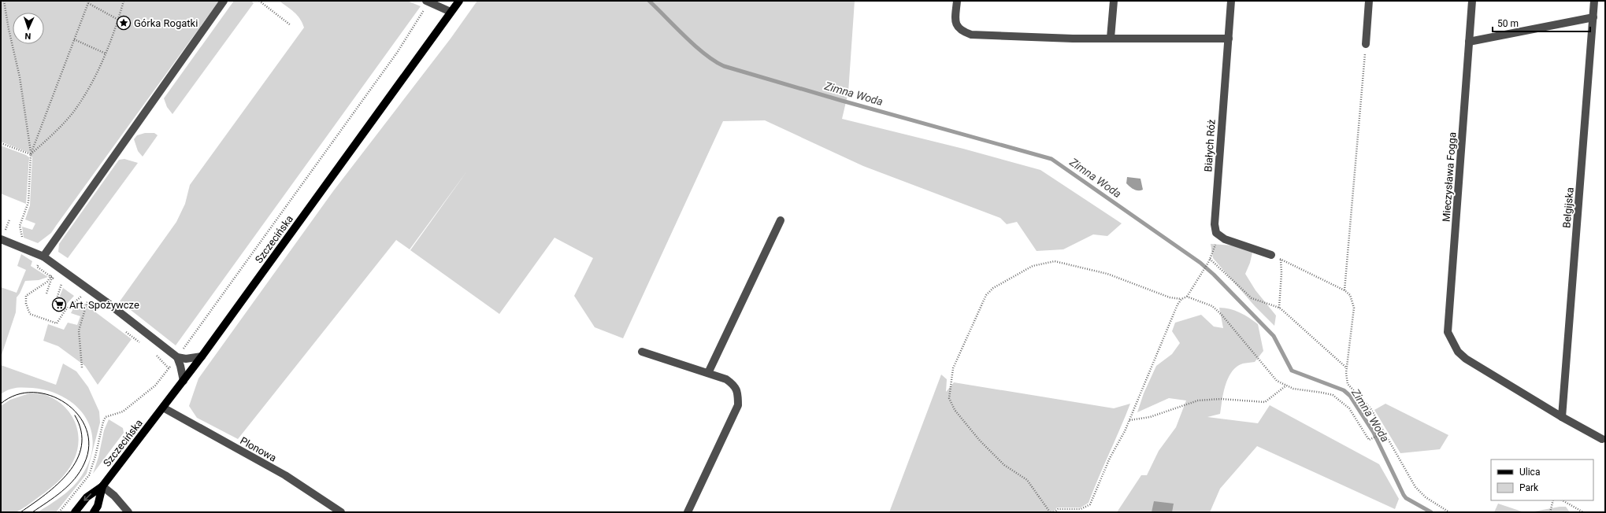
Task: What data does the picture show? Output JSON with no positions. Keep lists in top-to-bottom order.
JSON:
{
  "streets": {
    "main road": ["Szczecińska"],
    "street": [
      "Białych Róż",
      "Mieczysława Fogga",
      "Belgijska",
      "Plonowa"
    ]
  },
  "crossings": [
    ["Mieczysława Fogga", "Belgijska"],
    ["Szczecińska", "Plonowa"]
  ],
  "water": ["Zimna Woda"],
  "places": {
    "place": ["Górka Rogatki"],
    "supermarket": ["Art. Spożywcze"]
  },
  "legend": ["Ulica", "Park"],
  "scale_bar": "50 m",
  "north": "bottom"
}
